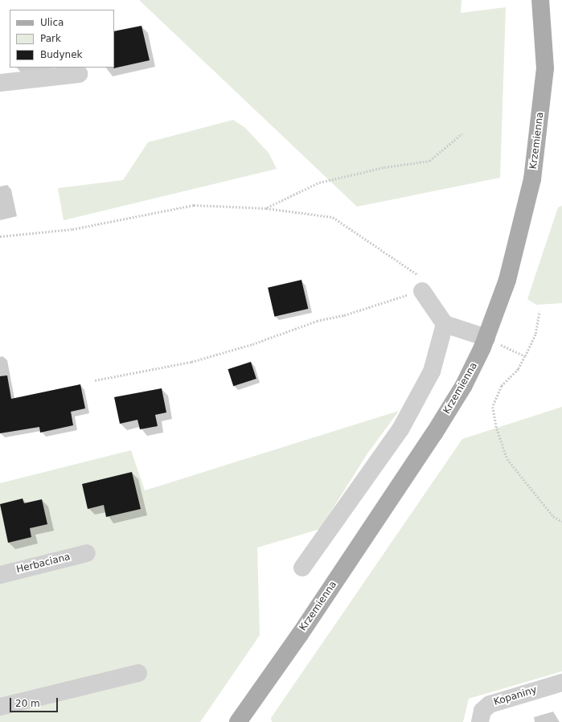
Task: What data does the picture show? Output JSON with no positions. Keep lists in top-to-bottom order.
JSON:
{
  "streets": {
    "main road": ["Krzemienna"],
    "street": ["Herbaciana", "Kopaniny"]
  },
  "legend": ["Ulica", "Park", "Budynek"],
  "scale_bar": "20 m"
}
